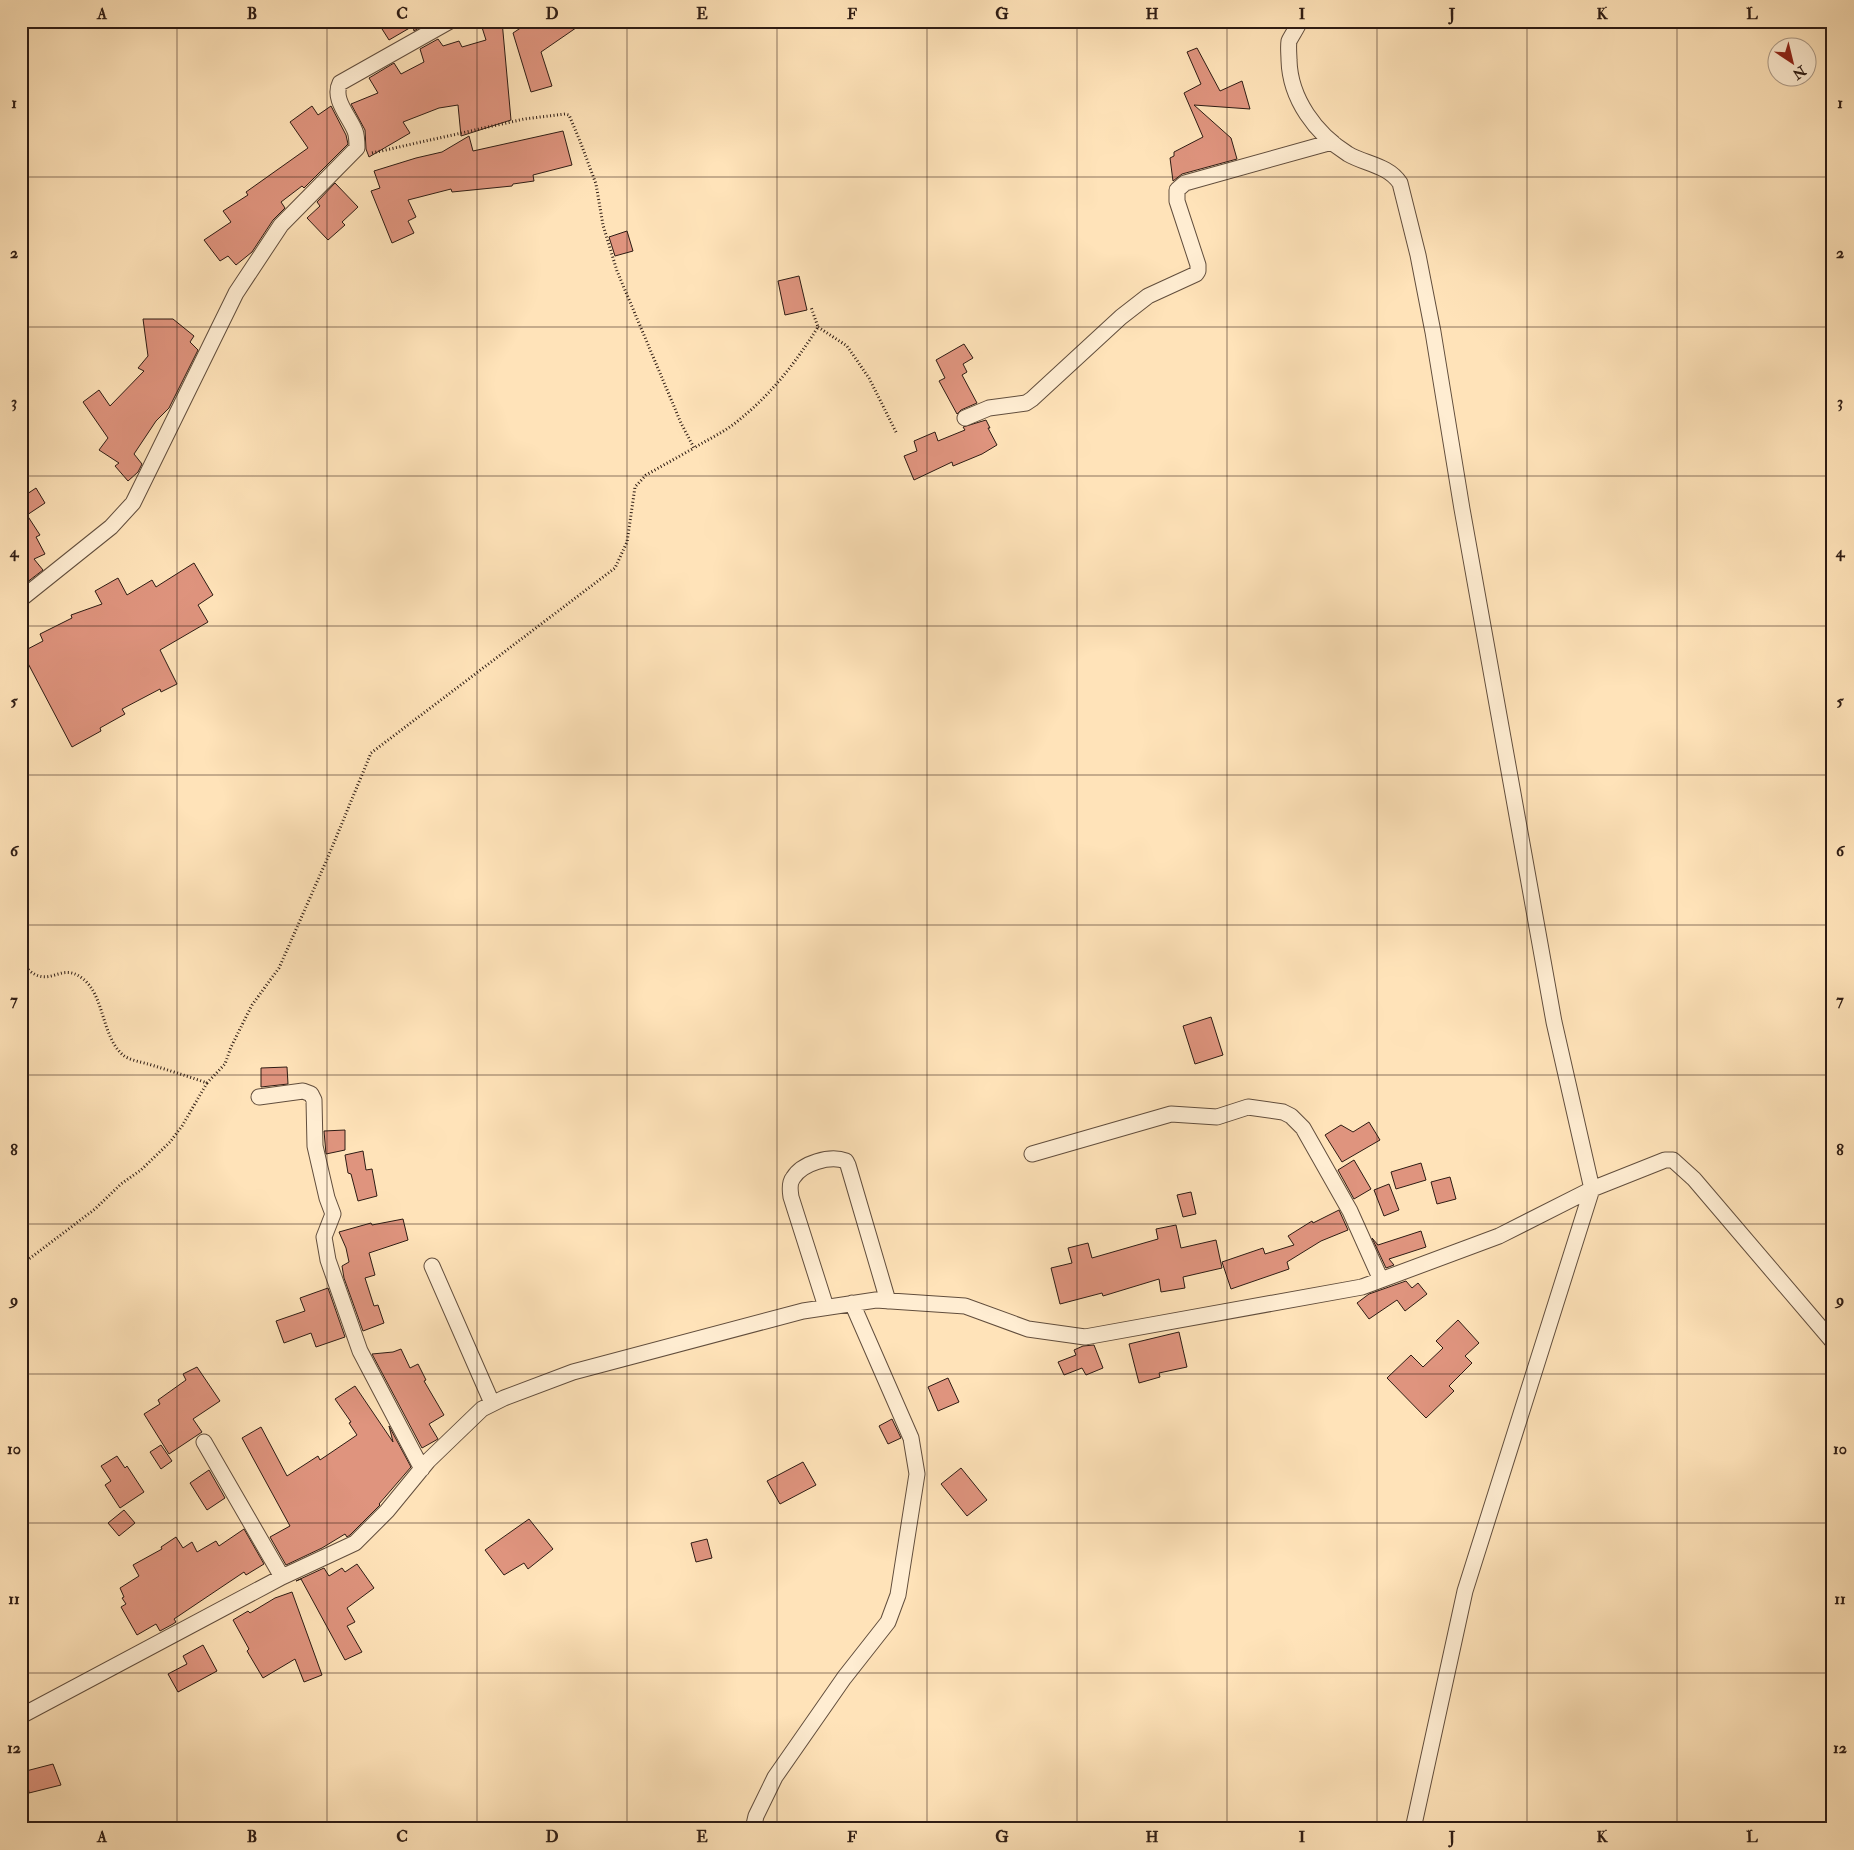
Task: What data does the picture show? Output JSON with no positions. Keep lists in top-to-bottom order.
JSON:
{
  "north": "bottom right",
  "grid": {
    "columns": [
      "A",
      "B",
      "C",
      "D",
      "E",
      "F",
      "G",
      "H",
      "I",
      "J",
      "K",
      "L"
    ],
    "rows": [
      "1",
      "2",
      "3",
      "4",
      "5",
      "6",
      "7",
      "8",
      "9",
      "10",
      "11",
      "12"
    ]
  }
}
